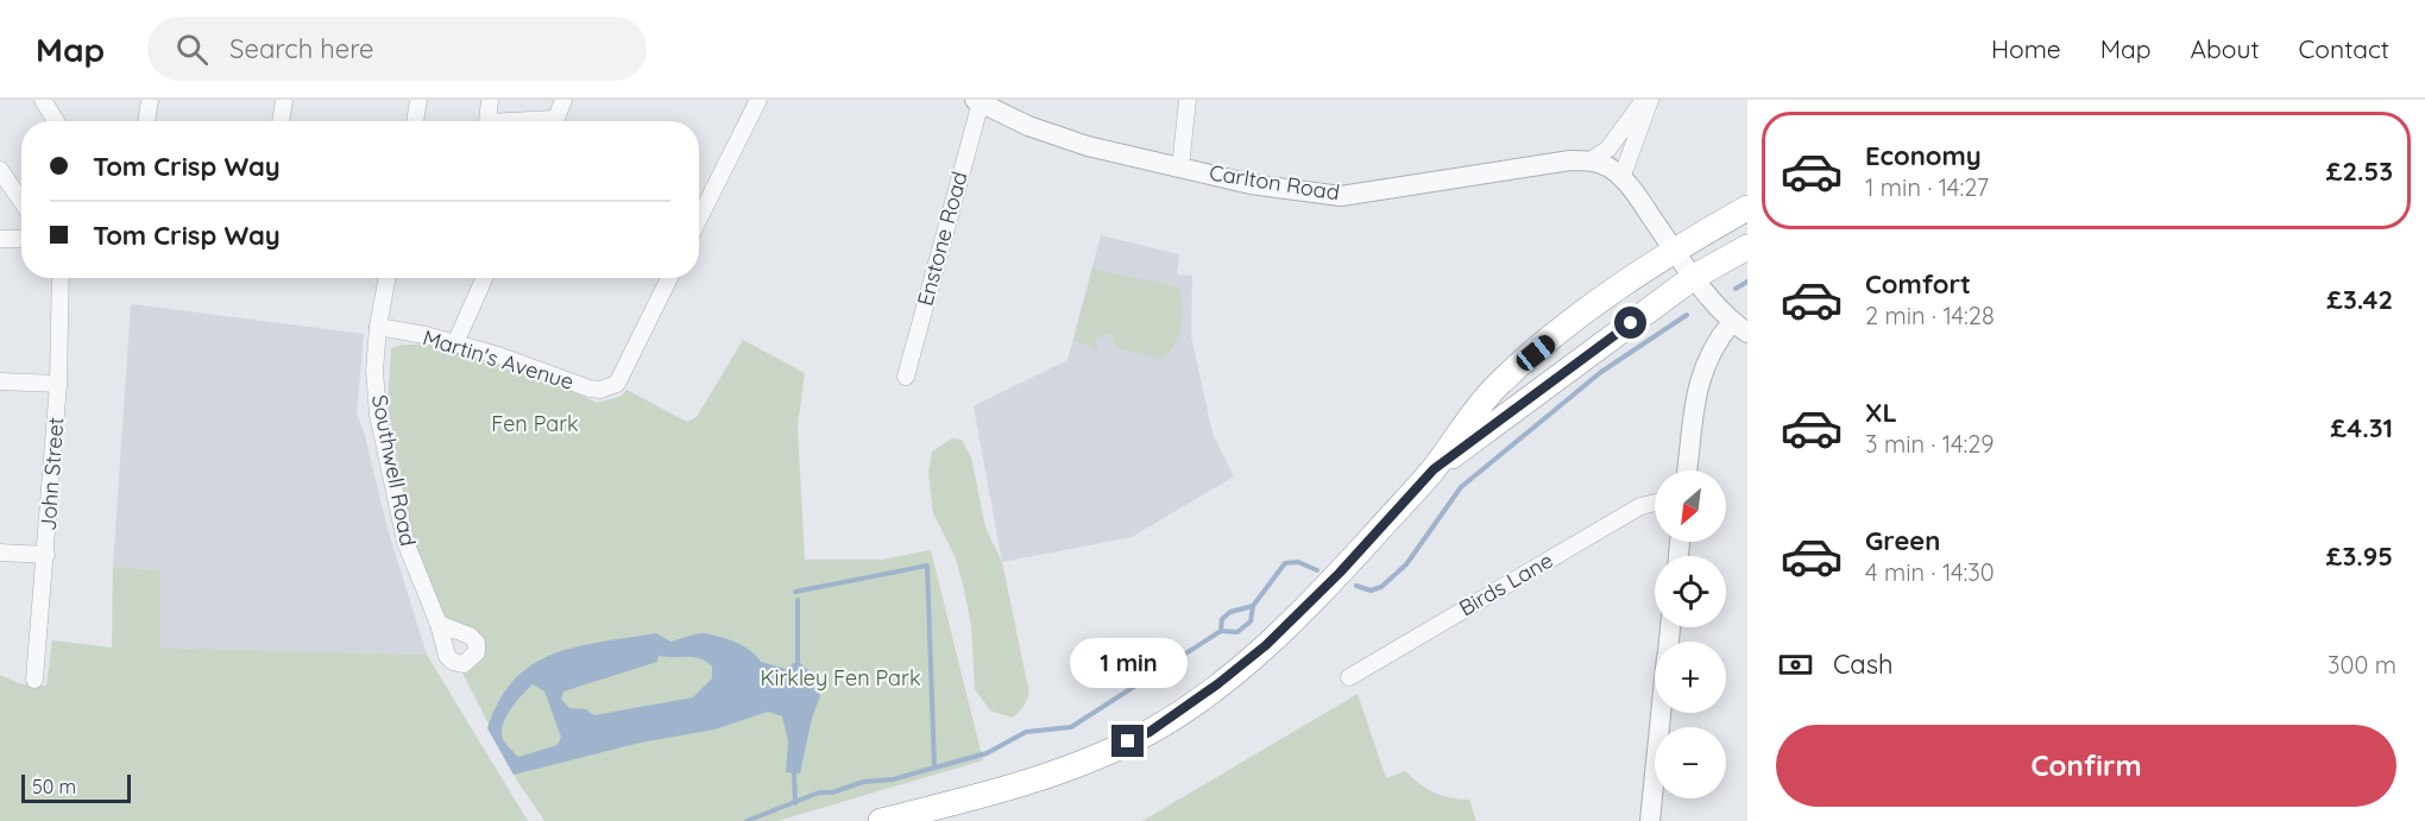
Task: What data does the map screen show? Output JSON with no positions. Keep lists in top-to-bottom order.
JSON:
{
  "streets": {
    "street": [
      "Carlton Road",
      "Enstone Road",
      "Martin's Avenue",
      "Southwell Road",
      "John Street",
      "Birds Lane"
    ]
  },
  "crossings": [
    ["Carlton Road", "Enstone Road"],
    ["Martin's Avenue", "Southwell Road"]
  ],
  "parks": ["Fen Park", "Kirkley Fen Park"],
  "scale_bar": "50 m",
  "north": "bottom left",
  "page": {
    "header": "Map",
    "search": "Search here",
    "nav": [
      "Home",
      "Map",
      "About",
      "Contact"
    ],
    "list": [
      {
        "name": "Economy",
        "note": "1 min · 14:27",
        "value": "£2.53"
      },
      {
        "name": "Comfort",
        "note": "2 min · 14:28",
        "value": "£3.42"
      },
      {
        "name": "XL",
        "note": "3 min · 14:29",
        "value": "£4.31"
      },
      {
        "name": "Green",
        "note": "4 min · 14:30",
        "value": "£3.95"
      }
    ],
    "banner": ["Tom Crisp Way", "Tom Crisp Way"],
    "map_buttons": ["+", "−"],
    "pay": ["Cash", "300 m"],
    "bubble": "1 min",
    "buttons": "Confirm",
    "scale": "50 m"
  }
}
